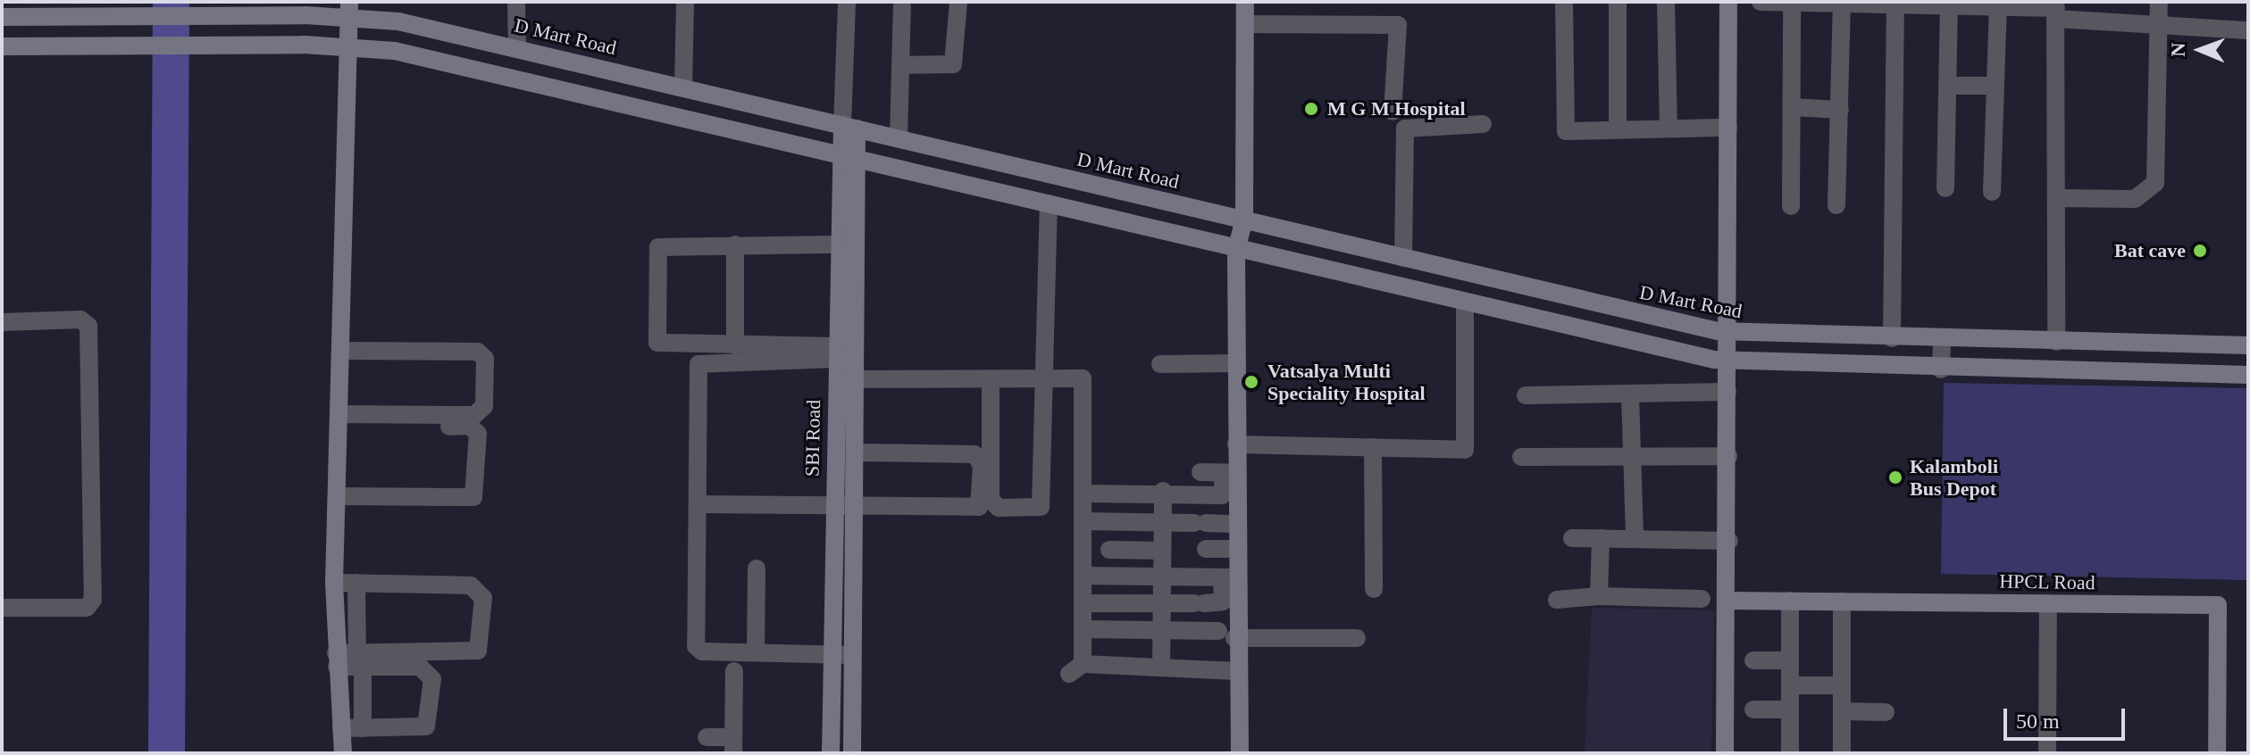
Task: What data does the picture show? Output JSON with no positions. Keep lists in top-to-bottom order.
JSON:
{
  "streets": {
    "main road": ["D Mart Road", "SBI Road", "HPCL Road"]
  },
  "crossings": [
    ["D Mart Road", "SBI Road"]
  ],
  "places": [
    "M G M Hospital",
    "Bat cave",
    "Vatsalya Multi Speciality Hospital",
    "Kalamboli Bus Depot"
  ],
  "scale_bar": "50 m",
  "north": "left"
}
